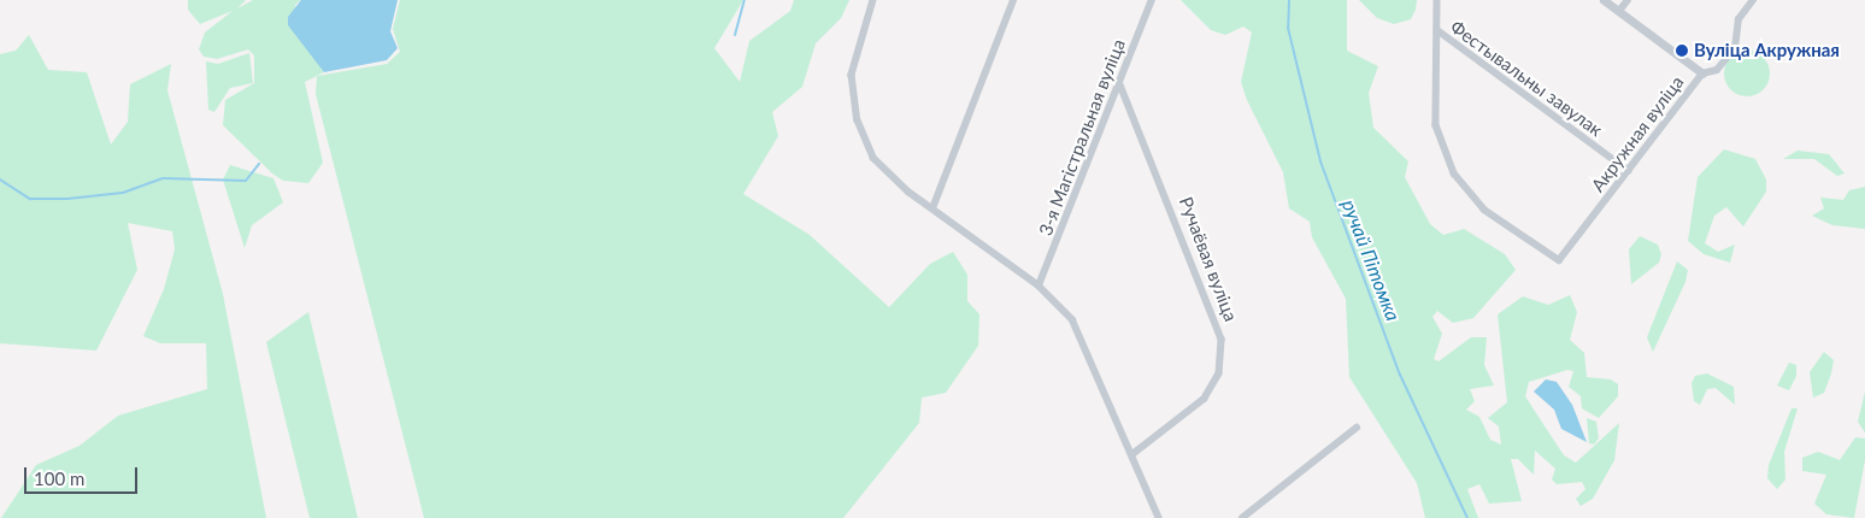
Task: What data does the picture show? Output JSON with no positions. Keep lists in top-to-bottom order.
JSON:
{
  "streets": {
    "street": [
      "Фестывальны завулак",
      "Акружная вуліца",
      "3-я Магістральная вуліца",
      "Ручаёвая вуліца"
    ]
  },
  "crossings": [
    ["Фестывальны завулак", "Акружная вуліца"],
    ["3-я Магістральная вуліца", "Ручаёвая вуліца"]
  ],
  "water": ["ручай Пітомка"],
  "places": ["Вуліца Акружная"],
  "scale_bar": "100 m"
}
